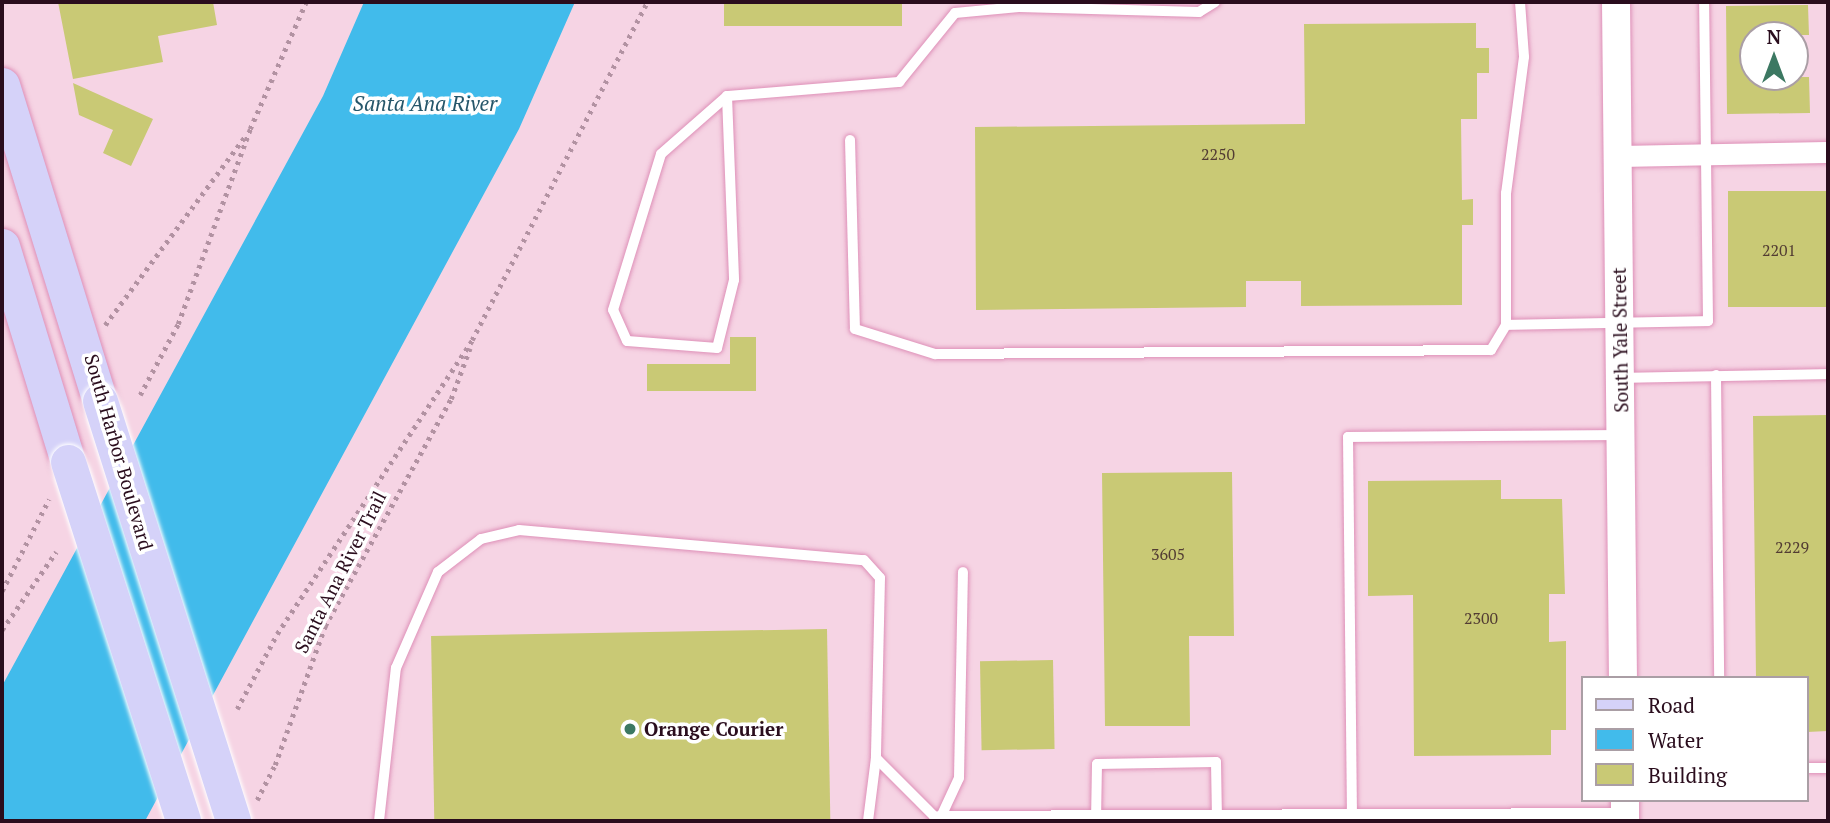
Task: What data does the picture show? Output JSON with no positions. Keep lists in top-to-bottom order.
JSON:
{
  "streets": {
    "main road": ["South Harbor Boulevard"],
    "street": ["South Yale Street"],
    "path": ["Santa Ana River Trail"]
  },
  "crossings": [
    ["South Harbor Boulevard", "Santa Ana River Trail"]
  ],
  "water": ["Santa Ana River"],
  "places": ["Orange Courier"],
  "house_numbers": [
    "2250",
    "2201",
    "2229",
    "3605",
    "2300"
  ],
  "legend": ["Road", "Water", "Building"],
  "north": "top"
}
